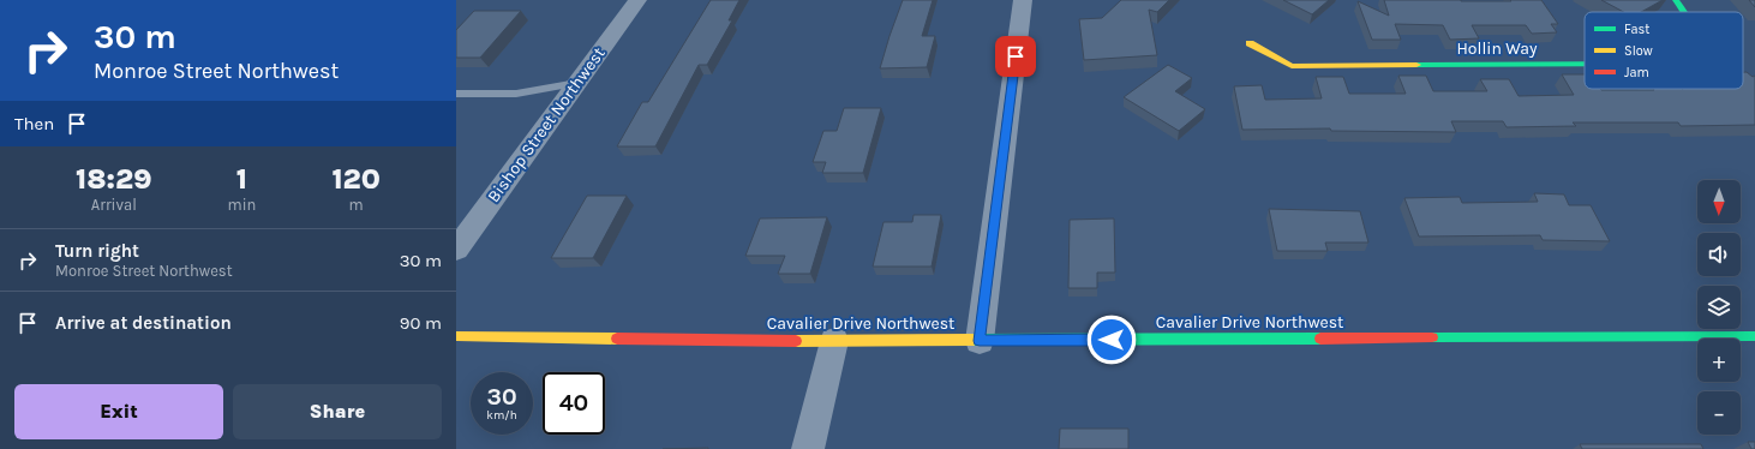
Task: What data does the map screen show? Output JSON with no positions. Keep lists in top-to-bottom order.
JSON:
{
  "streets": {
    "street": ["Hollin Way", "Bishop Street Northwest", "Cavalier Drive Northwest"]
  },
  "legend": ["Fast", "Slow", "Jam"],
  "north": "bottom",
  "page": {
    "turn": ["30 m", "Monroe Street Northwest"],
    "then": "Then",
    "eta": [
      "18:29",
      "Arrival",
      "1",
      "min",
      "120",
      "m"
    ],
    "map_buttons": ["+", "−"],
    "list": [
      {
        "name": "Turn right",
        "note": "Monroe Street Northwest",
        "value": "30 m"
      },
      {
        "name": "Arrive at destination",
        "value": "90 m"
      }
    ],
    "speed": "30 km/h",
    "limit": "40",
    "buttons": ["Exit", "Share"]
  }
}
